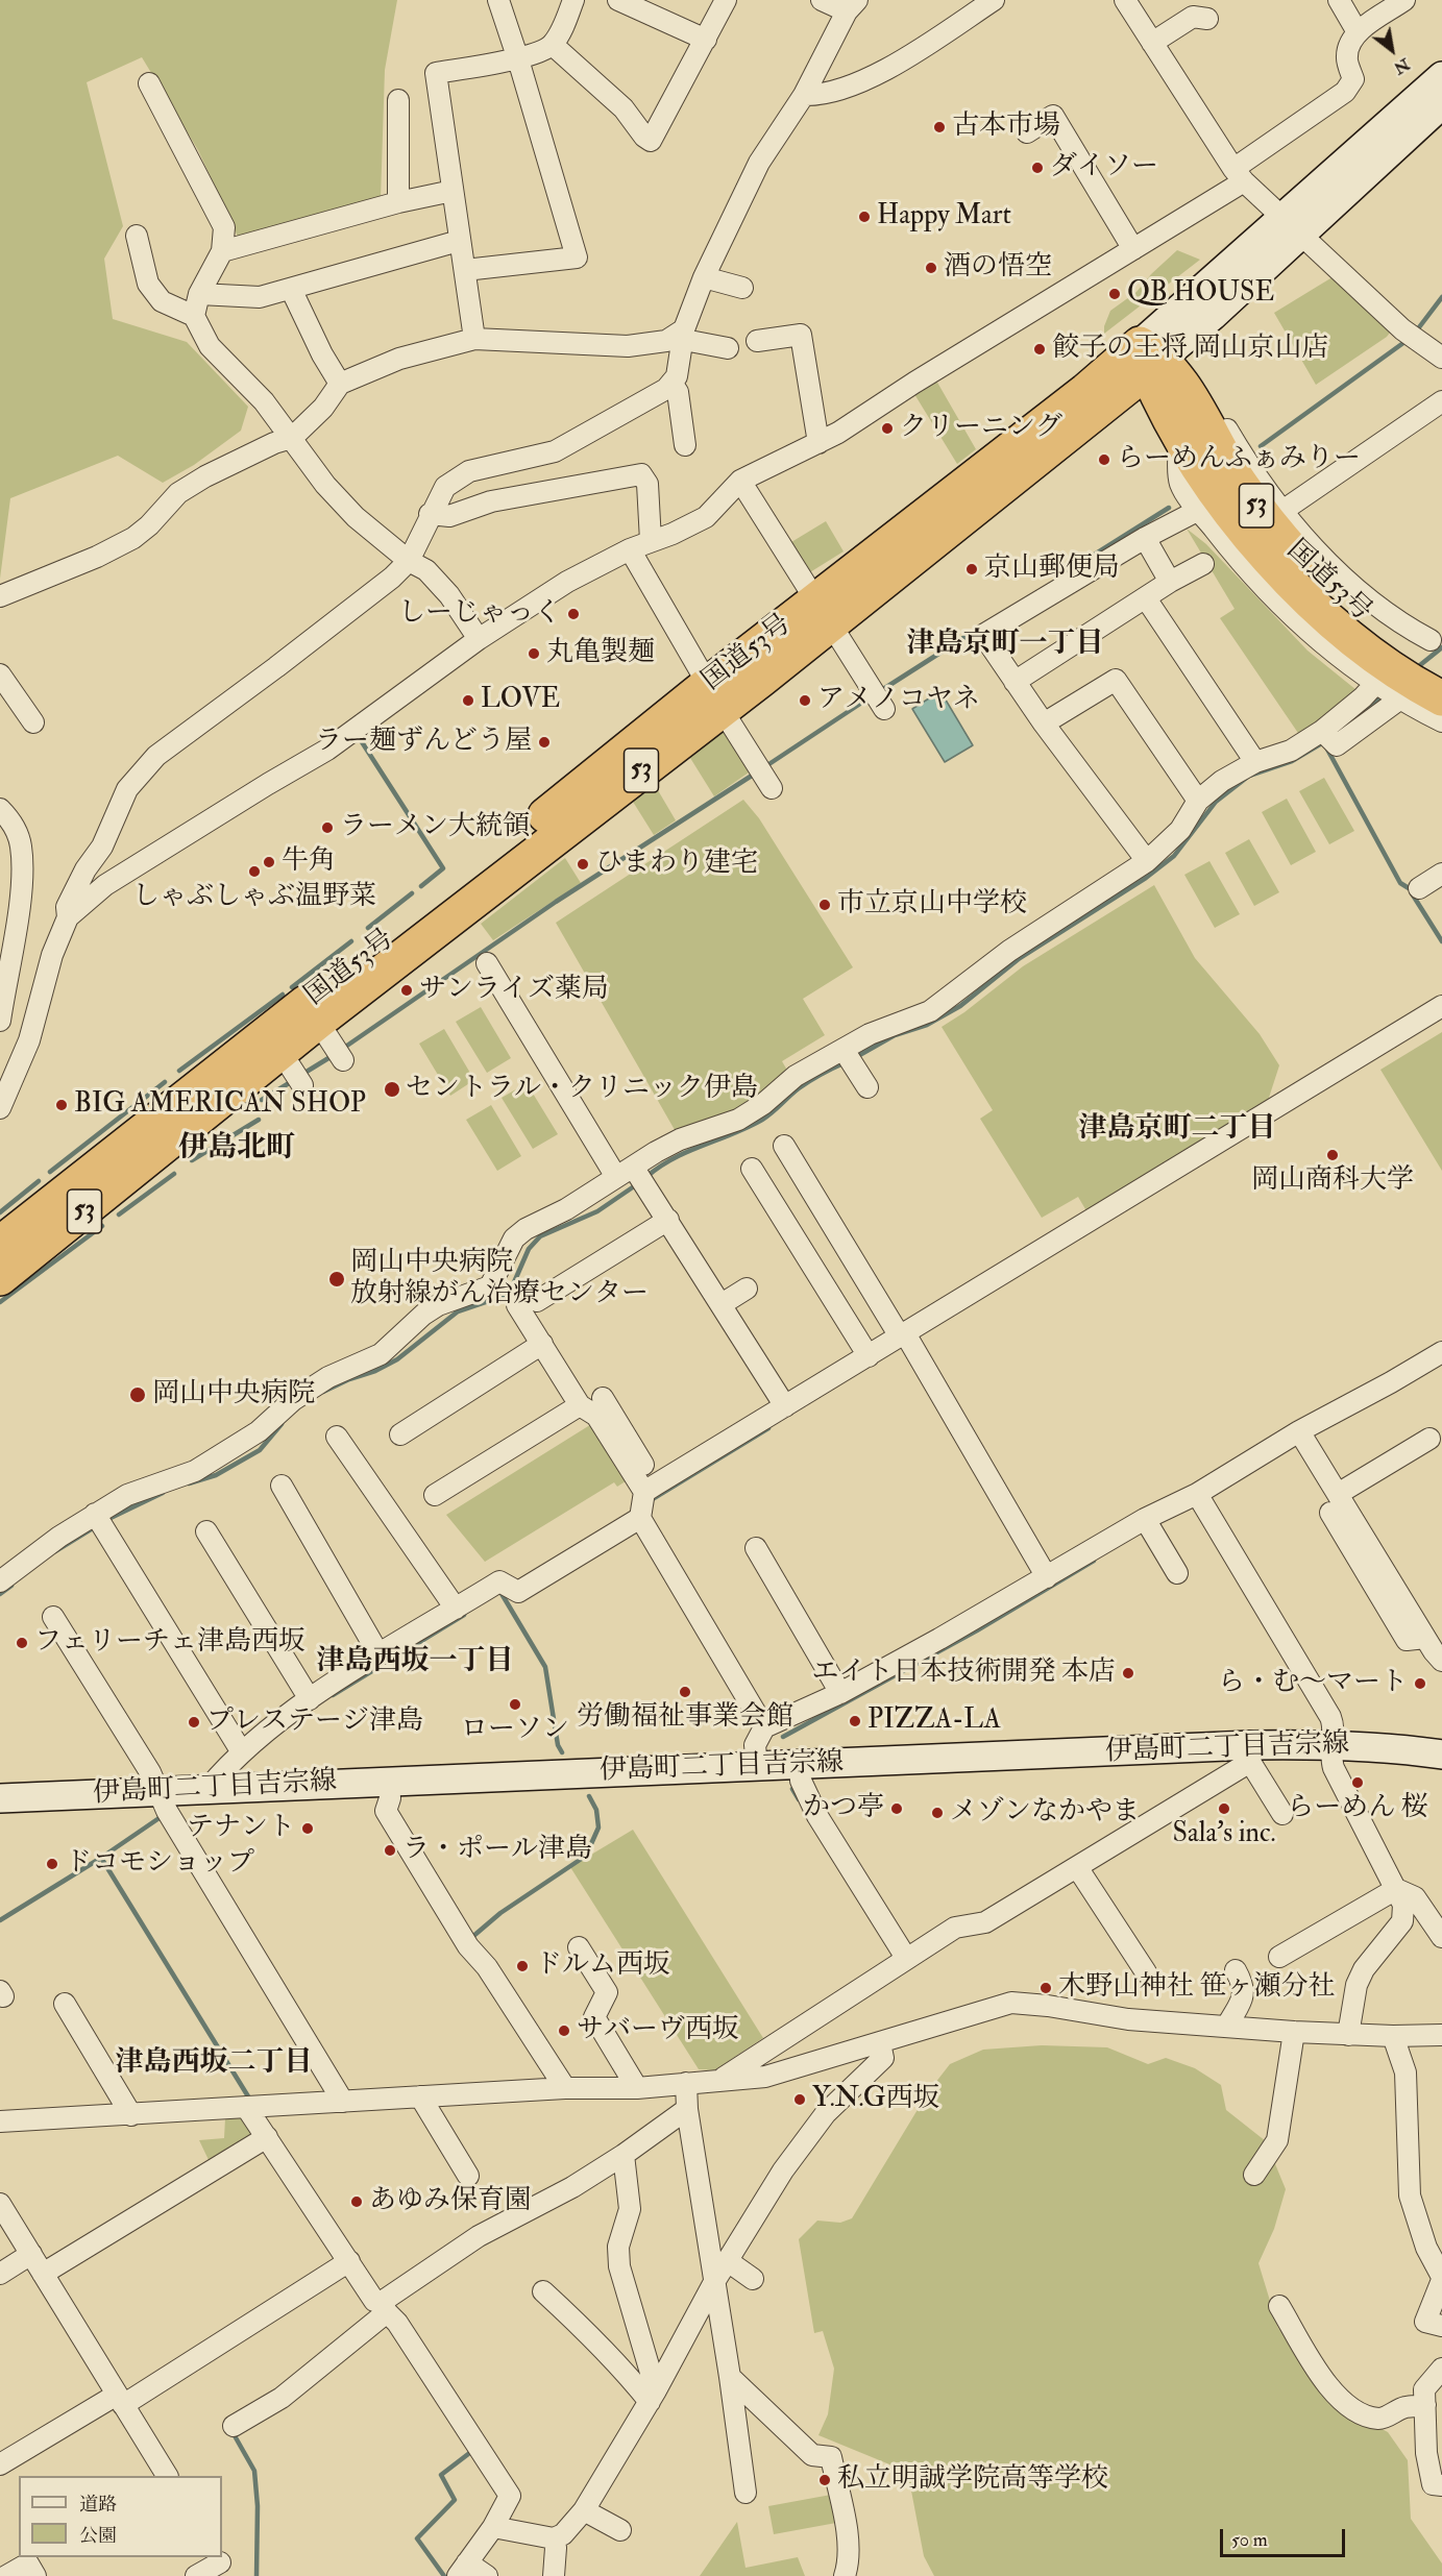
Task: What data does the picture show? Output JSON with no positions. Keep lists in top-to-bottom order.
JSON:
{
  "streets": {
    "highway": ["53", "国道53号"],
    "street": ["伊島町二丁目吉宗線"]
  },
  "crossings": [
    ["53", "国道53号"]
  ],
  "districts": [
    "津島京町一丁目",
    "津島京町二丁目",
    "伊島北町",
    "津島西坂一丁目",
    "津島西坂二丁目"
  ],
  "places": [
    "古本市場",
    "ダイソー",
    "Happy Mart",
    "酒の悟空",
    "QB HOUSE",
    "餃子の王将 岡山京山店",
    "クリーニング",
    "らーめんふぁみりー",
    "京山郵便局",
    "しーじゃっく",
    "丸亀製麺",
    "LOVE",
    "アメノコヤネ",
    "ラー麺ずんどう屋",
    "ラーメン大統領",
    "牛角",
    "ひまわり建宅",
    "しゃぶしゃぶ温野菜",
    "市立京山中学校",
    "サンライズ薬局",
    "セントラル・クリニック伊島",
    "BIG AMERICAN SHOP",
    "岡山商科大学",
    "岡山中央病院 放射線がん治療センター",
    "岡山中央病院",
    "フェリーチェ津島西坂",
    "エイト日本技術開発 本店",
    "ら・む〜マート",
    "労働福祉事業会館",
    "ローソン",
    "PIZZA-LA",
    "プレステージ津島",
    "らーめん 桜",
    "かつ亭",
    "Sala's inc.",
    "メゾンなかやま",
    "テナント",
    "ラ・ポール津島",
    "ドコモショップ",
    "ドルム西坂",
    "木野山神社 笹ヶ瀬分社",
    "サバーヴ西坂",
    "Y.N.G西坂",
    "あゆみ保育園",
    "私立明誠学院高等学校"
  ],
  "legend": ["道路", "公園"],
  "scale_bar": "50 m",
  "north": "bottom right"
}
